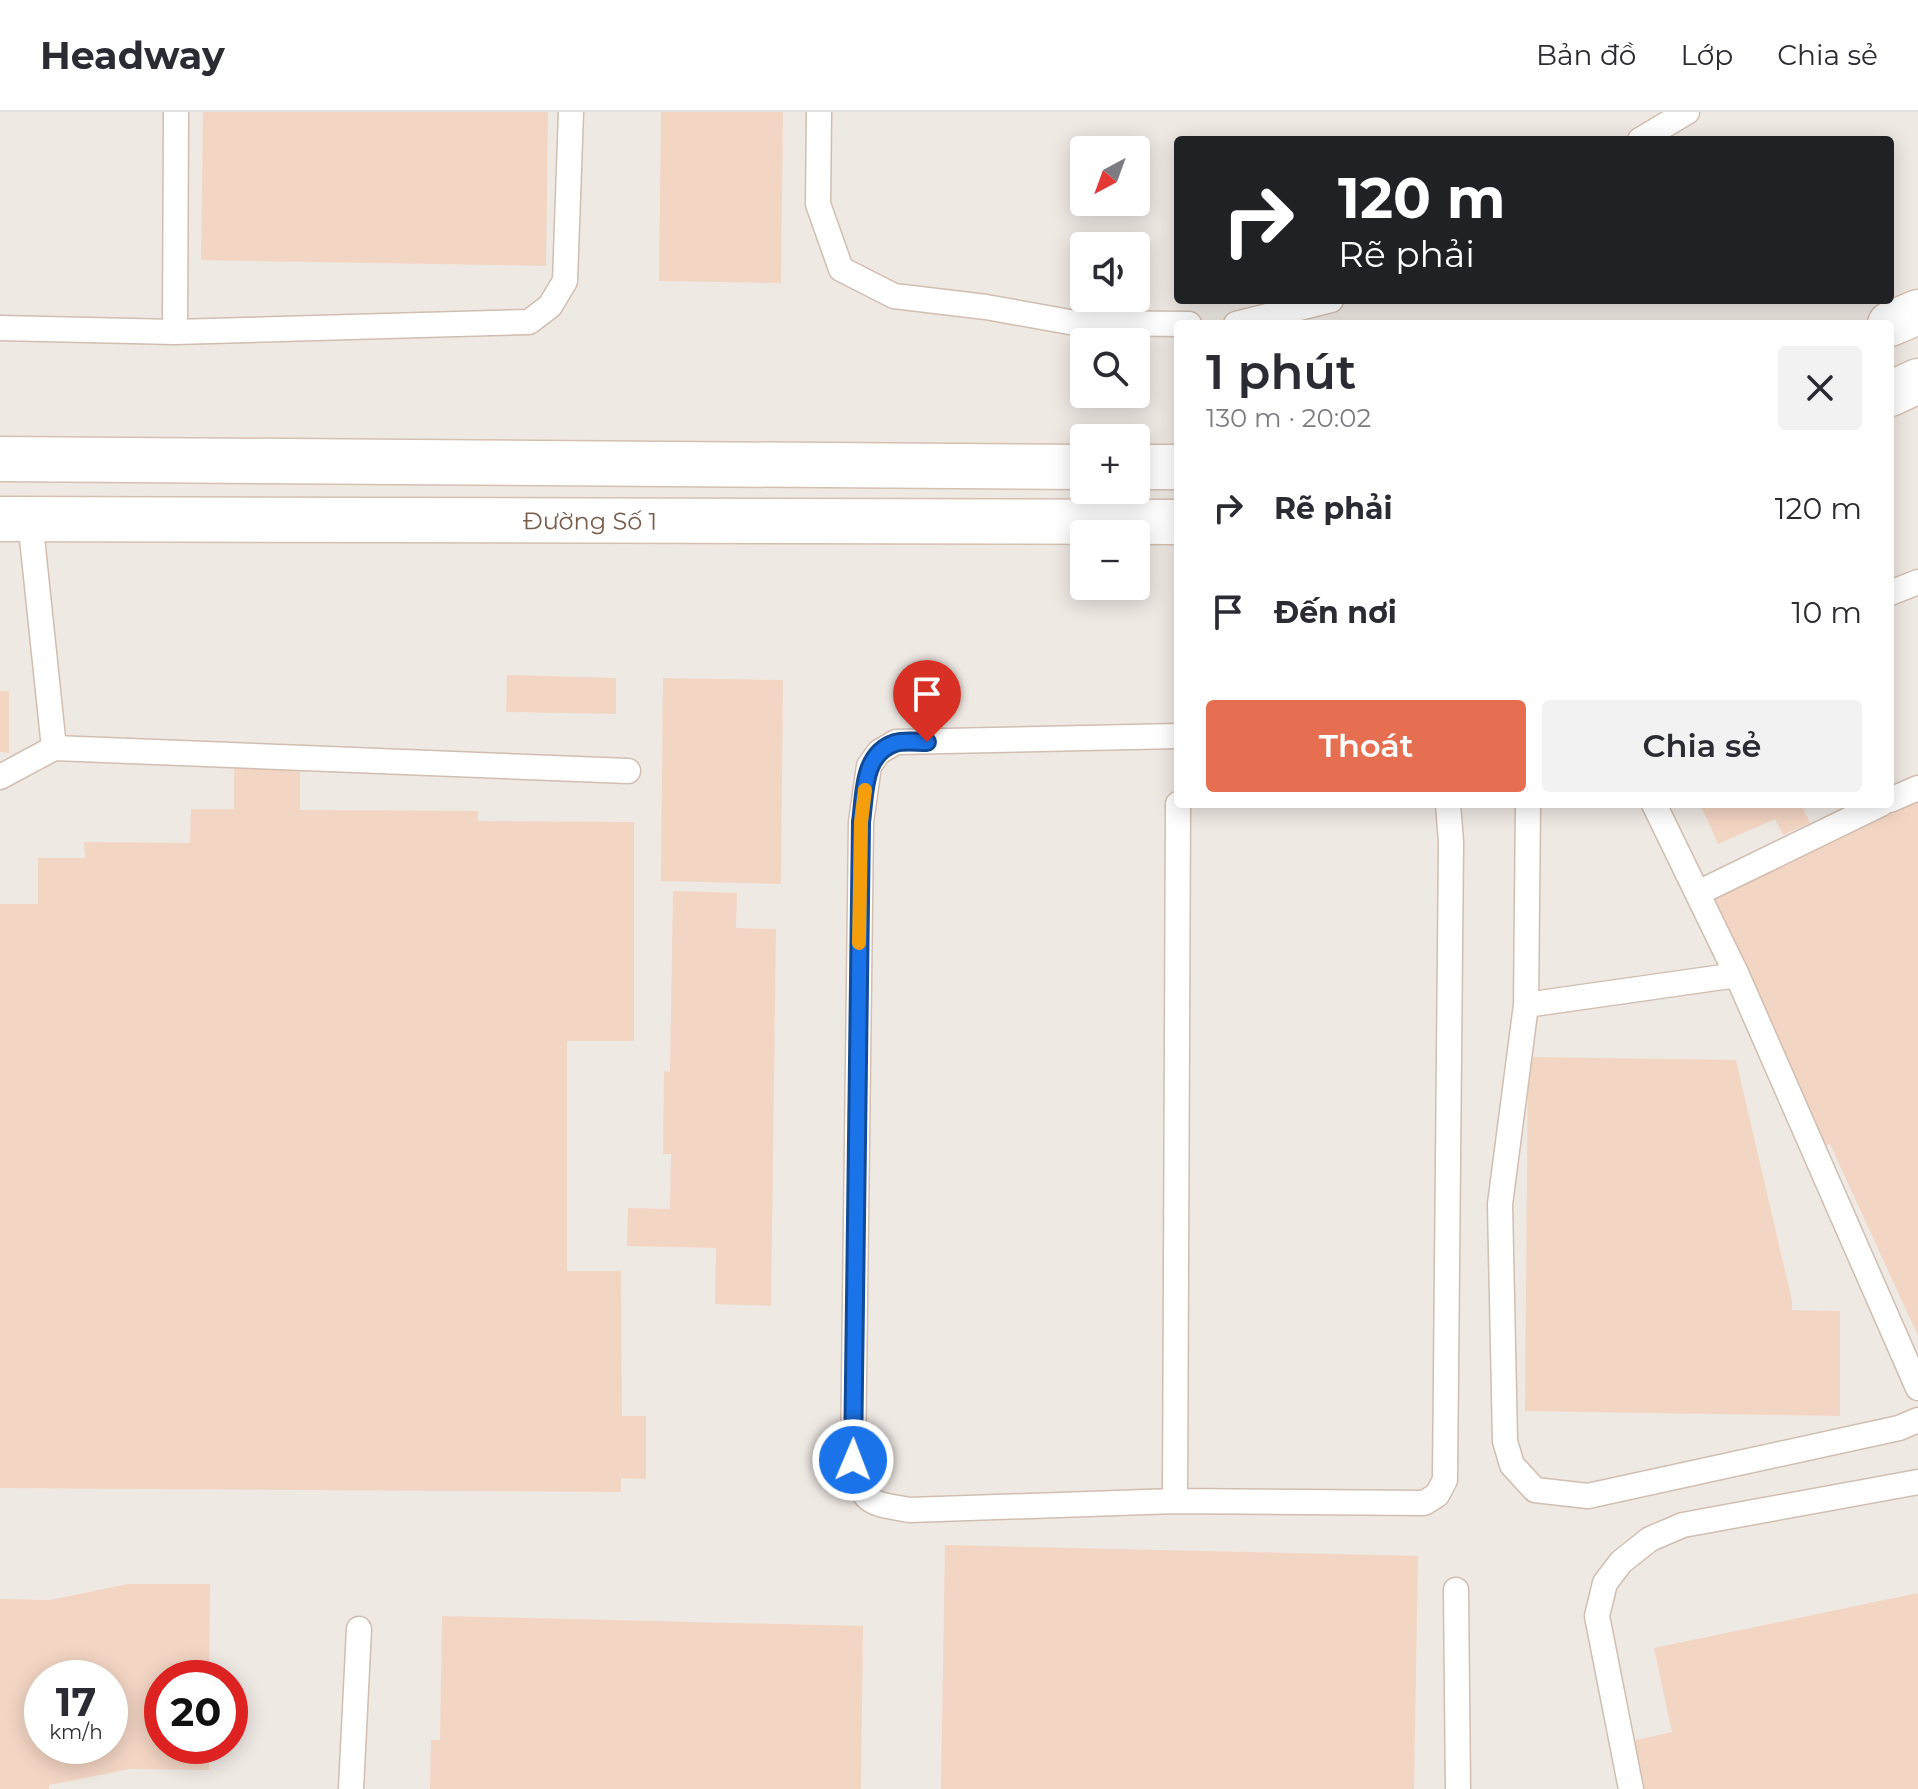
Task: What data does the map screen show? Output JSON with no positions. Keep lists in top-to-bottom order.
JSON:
{
  "streets": {
    "street": ["Đường Số 1"]
  },
  "north": "bottom left",
  "page": {
    "header": "Headway",
    "nav": ["Bản đồ", "Lớp", "Chia sẻ"],
    "map_buttons": ["+", "−"],
    "turn": ["120 m", "Rẽ phải"],
    "heading": ["1 phút", "130 m · 20:02"],
    "list": [
      {
        "name": "Rẽ phải",
        "value": "120 m"
      },
      {
        "name": "Đến nơi",
        "value": "10 m"
      }
    ],
    "buttons": ["Thoát", "Chia sẻ"],
    "speed": "17 km/h",
    "limit": "20"
  }
}
